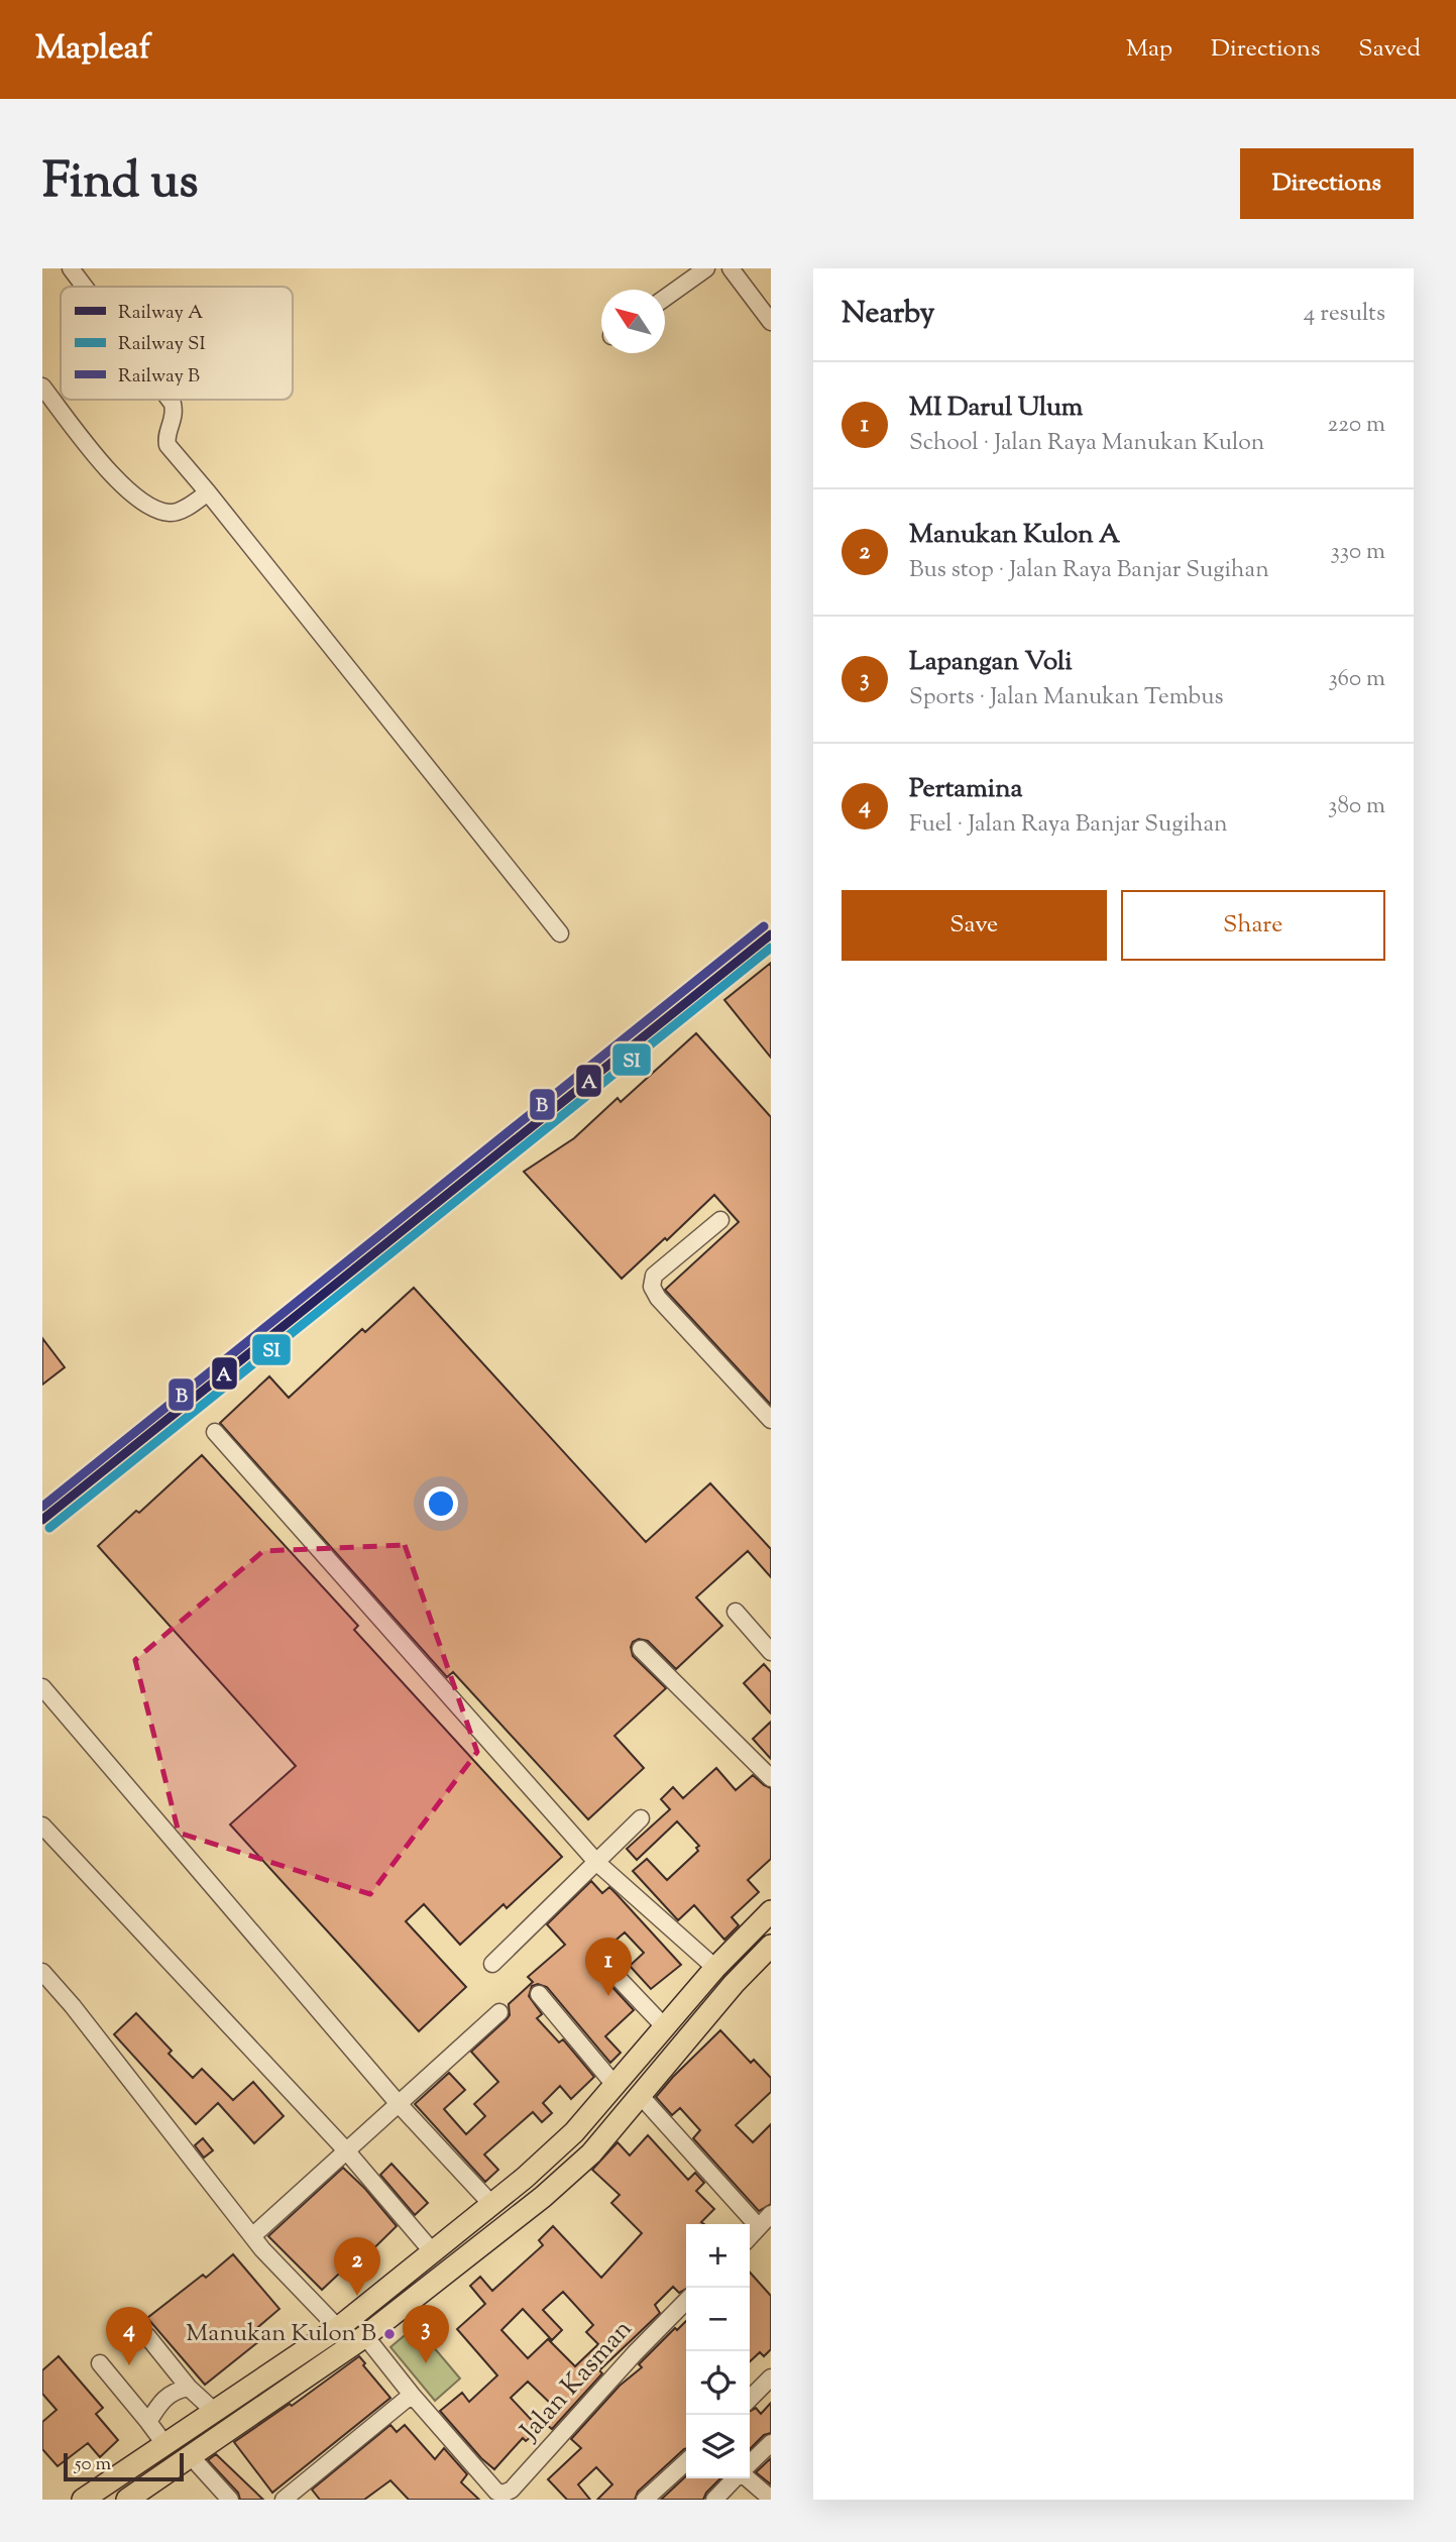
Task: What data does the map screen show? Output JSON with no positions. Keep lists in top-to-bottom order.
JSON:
{
  "streets": {
    "street": ["Jalan Kasman"]
  },
  "places": ["Manukan Kulon B"],
  "lines": ["rail line B", "rail line A", "rail line SI"],
  "legend": ["Railway A", "Railway SI", "Railway B"],
  "scale_bar": "50 m",
  "north": "top left",
  "page": {
    "header": "Mapleaf",
    "nav": ["Map", "Directions", "Saved"],
    "title": "Find us",
    "buttons": [
      "Directions",
      ["Save", "Share"]
    ],
    "heading": ["Nearby", "4 results"],
    "list": [
      {
        "mark": "1",
        "name": "MI Darul Ulum",
        "note": "School · Jalan Raya Manukan Kulon",
        "value": "220 m"
      },
      {
        "mark": "2",
        "name": "Manukan Kulon A",
        "note": "Bus stop · Jalan Raya Banjar Sugihan",
        "value": "330 m"
      },
      {
        "mark": "3",
        "name": "Lapangan Voli",
        "note": "Sports · Jalan Manukan Tembus",
        "value": "360 m"
      },
      {
        "mark": "4",
        "name": "Pertamina",
        "note": "Fuel · Jalan Raya Banjar Sugihan",
        "value": "380 m"
      }
    ],
    "pins": [
      "1",
      "2",
      "3",
      "4"
    ],
    "map_buttons": ["+", "−"],
    "scale": "50 m"
  }
}
